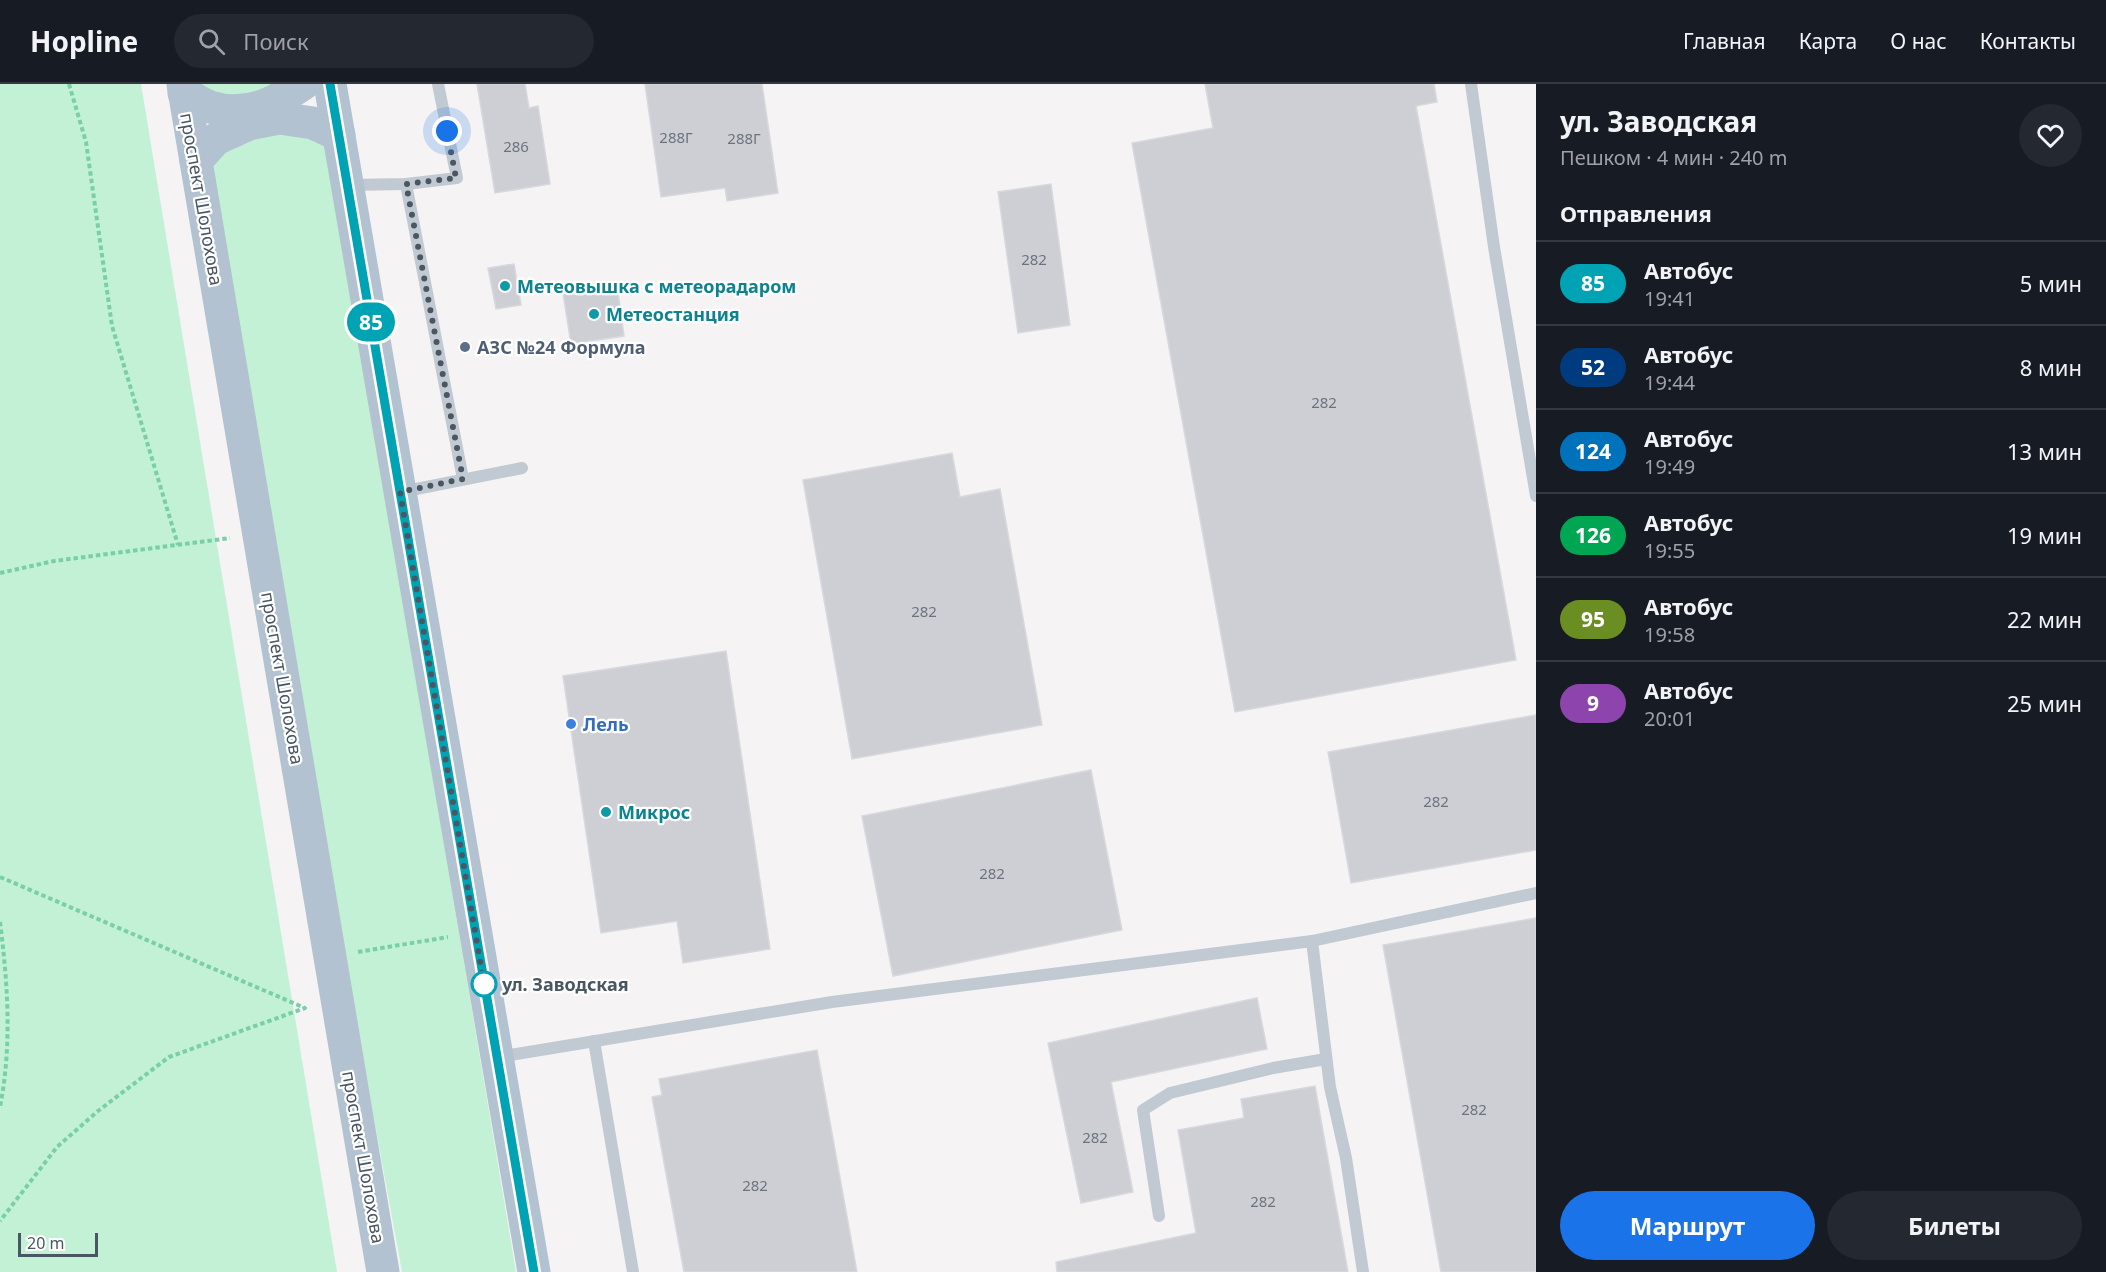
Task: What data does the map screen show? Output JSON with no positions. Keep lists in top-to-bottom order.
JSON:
{
  "streets": {
    "main road": ["проспект Шолохова"]
  },
  "places": [
    "Метеовышка с метеорадаром",
    "Метеостанция",
    "АЗС №24 Формула",
    "Лель",
    "Микрос",
    "ул. Заводская"
  ],
  "lines": ["bus line 85"],
  "house_numbers": [
    "288Г",
    "288Г",
    "286",
    "282",
    "282",
    "282",
    "282",
    "282",
    "282",
    "282",
    "282",
    "282"
  ],
  "scale_bar": "20 m",
  "page": {
    "header": "Hopline",
    "search": "Поиск",
    "nav": [
      "Главная",
      "Карта",
      "О нас",
      "Контакты"
    ],
    "on_map": "85",
    "heading": [
      ["ул. Заводская", "Пешком · 4 мин · 240 m"],
      "Отправления"
    ],
    "list": [
      {
        "mark": "85",
        "name": "Автобус",
        "note": "19:41",
        "value": "5 мин"
      },
      {
        "mark": "52",
        "name": "Автобус",
        "note": "19:44",
        "value": "8 мин"
      },
      {
        "mark": "124",
        "name": "Автобус",
        "note": "19:49",
        "value": "13 мин"
      },
      {
        "mark": "126",
        "name": "Автобус",
        "note": "19:55",
        "value": "19 мин"
      },
      {
        "mark": "95",
        "name": "Автобус",
        "note": "19:58",
        "value": "22 мин"
      },
      {
        "mark": "9",
        "name": "Автобус",
        "note": "20:01",
        "value": "25 мин"
      }
    ],
    "buttons": ["Маршрут", "Билеты"],
    "scale": "20 m"
  }
}
